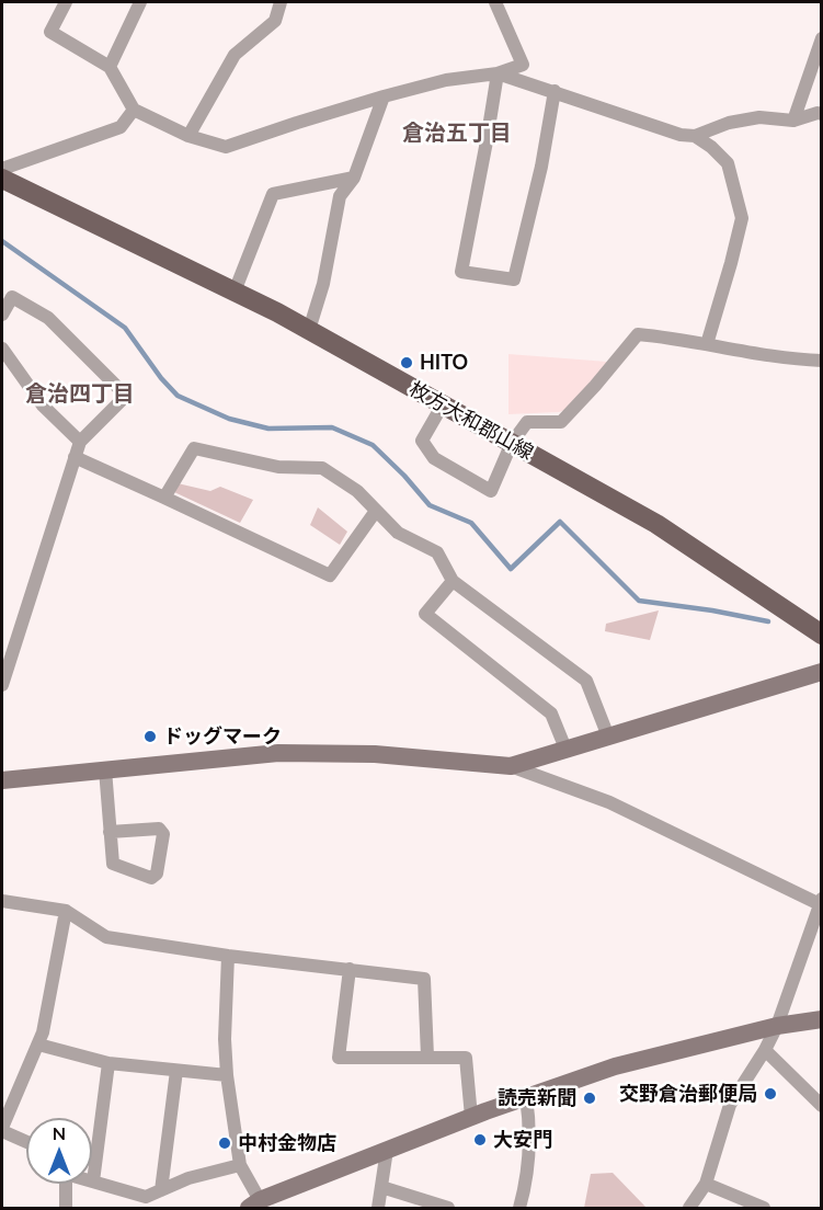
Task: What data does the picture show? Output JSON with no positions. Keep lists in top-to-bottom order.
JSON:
{
  "streets": {
    "main road": ["枚方大和郡山線"]
  },
  "districts": ["倉治五丁目", "倉治四丁目"],
  "places": [
    "HITO",
    "ドッグマーク",
    "交野倉治郵便局",
    "読売新聞",
    "大安門",
    "中村金物店"
  ],
  "north": "top"
}
